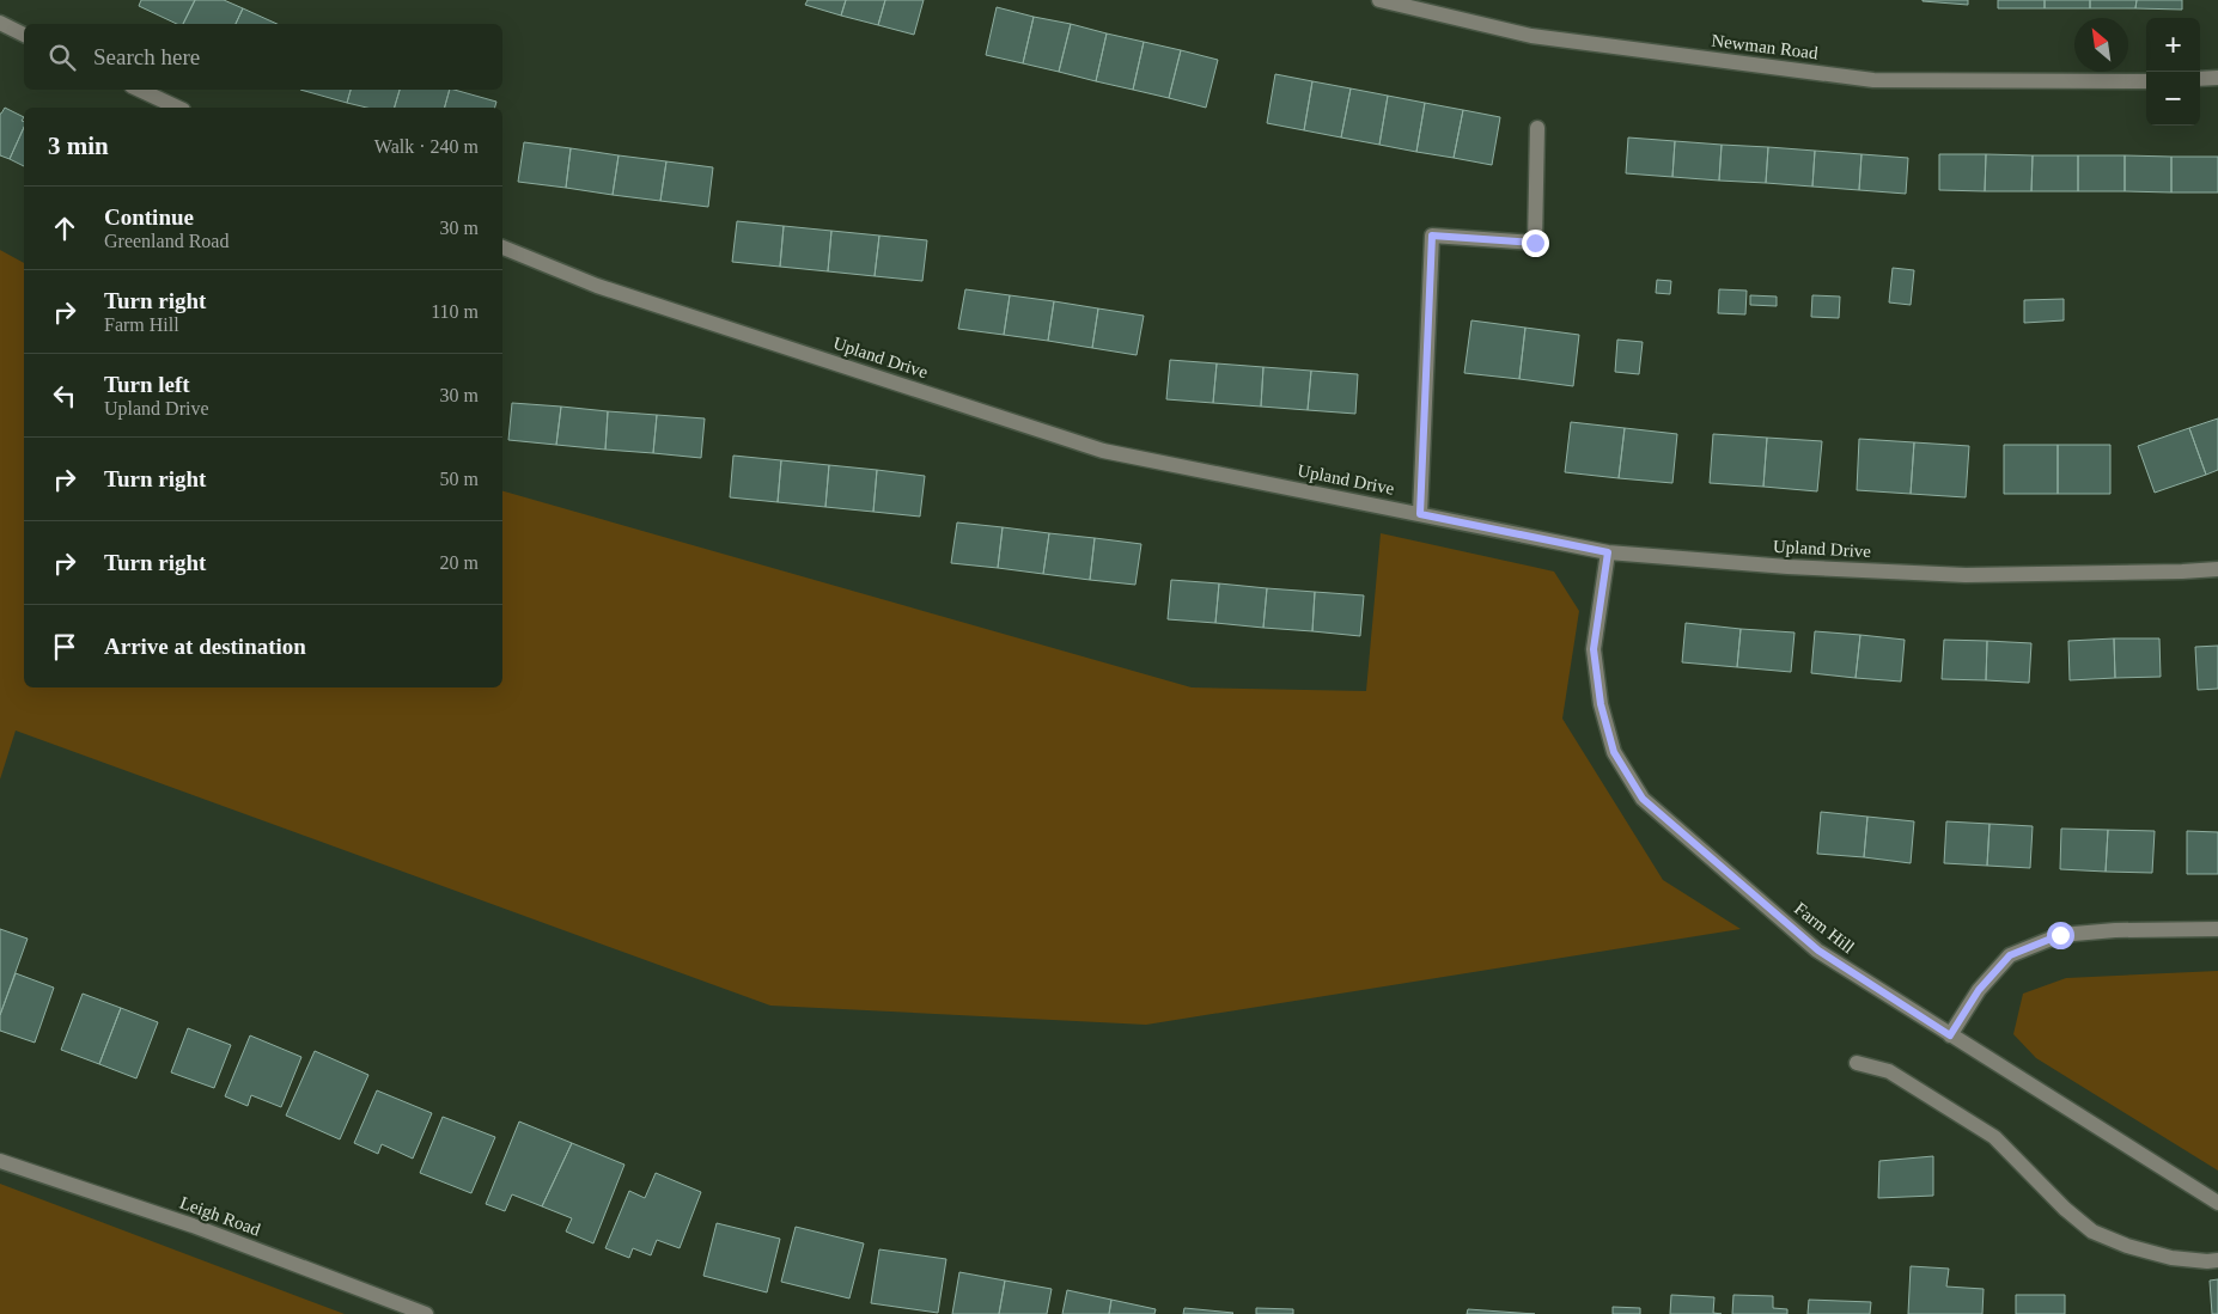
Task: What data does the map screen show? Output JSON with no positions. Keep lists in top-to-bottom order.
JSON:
{
  "streets": {
    "street": [
      "Newman Road",
      "Upland Drive",
      "Farm Hill",
      "Leigh Road"
    ]
  },
  "crossings": [
    ["Upland Drive", "Farm Hill"]
  ],
  "north": "top left",
  "page": {
    "map_buttons": ["+", "−"],
    "search": "Search here",
    "heading": ["3 min", "Walk · 240 m"],
    "list": [
      ["Continue", "Greenland Road", "30 m"],
      ["Turn right", "Farm Hill", "110 m"],
      ["Turn left", "Upland Drive", "30 m"],
      ["Turn right", "50 m"],
      ["Turn right", "20 m"],
      "Arrive at destination"
    ]
  }
}
